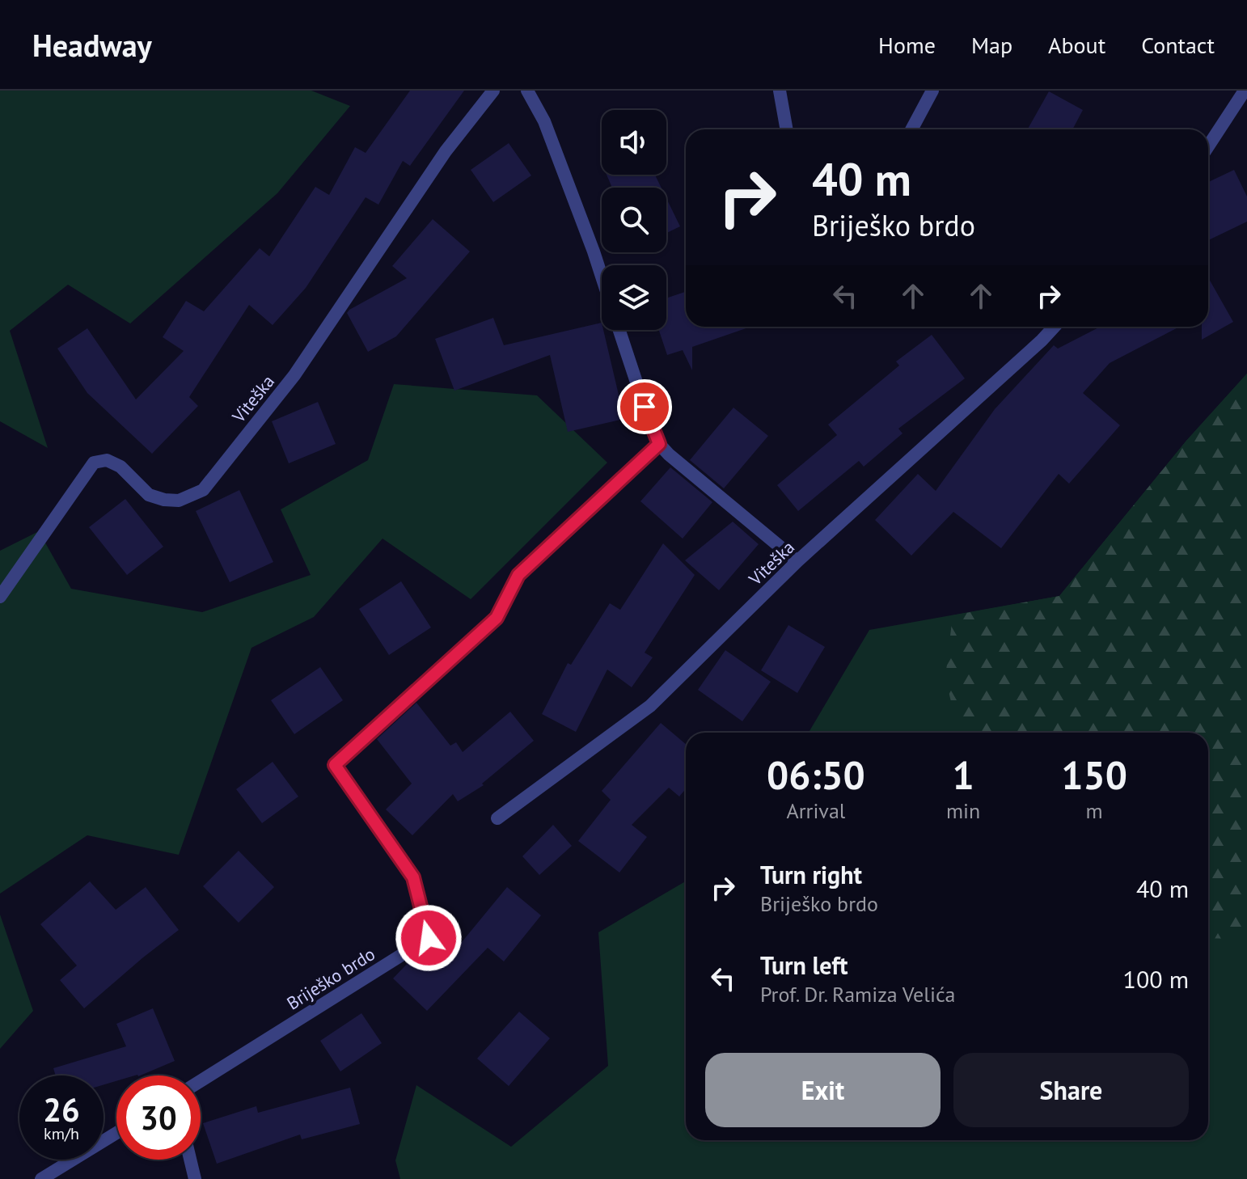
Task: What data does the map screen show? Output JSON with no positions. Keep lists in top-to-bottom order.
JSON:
{
  "streets": {
    "street": ["Viteška", "Briješko brdo"]
  },
  "page": {
    "header": "Headway",
    "nav": [
      "Home",
      "Map",
      "About",
      "Contact"
    ],
    "turn": ["40 m", "Briješko brdo"],
    "eta": [
      "06:50",
      "Arrival",
      "1",
      "min",
      "150",
      "m"
    ],
    "list": [
      {
        "name": "Turn right",
        "note": "Briješko brdo",
        "value": "40 m"
      },
      {
        "name": "Turn left",
        "note": "Prof. Dr. Ramiza Velića",
        "value": "100 m"
      }
    ],
    "buttons": ["Exit", "Share"],
    "speed": "26 km/h",
    "limit": "30"
  }
}
